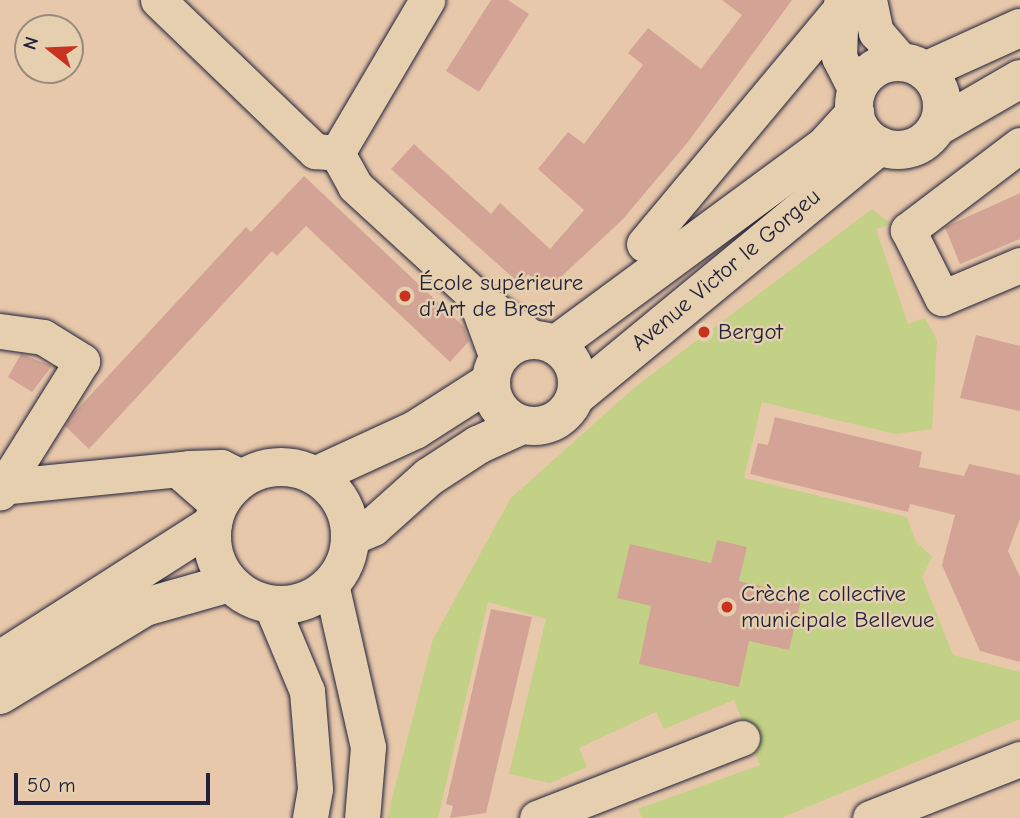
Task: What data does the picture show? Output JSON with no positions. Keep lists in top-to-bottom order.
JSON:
{
  "streets": {
    "main road": ["Avenue Victor le Gorgeu"]
  },
  "places": ["École supérieure d'Art de Brest", "Bergot", "Crèche collective municipale Bellevue"],
  "scale_bar": "50 m",
  "north": "left"
}
